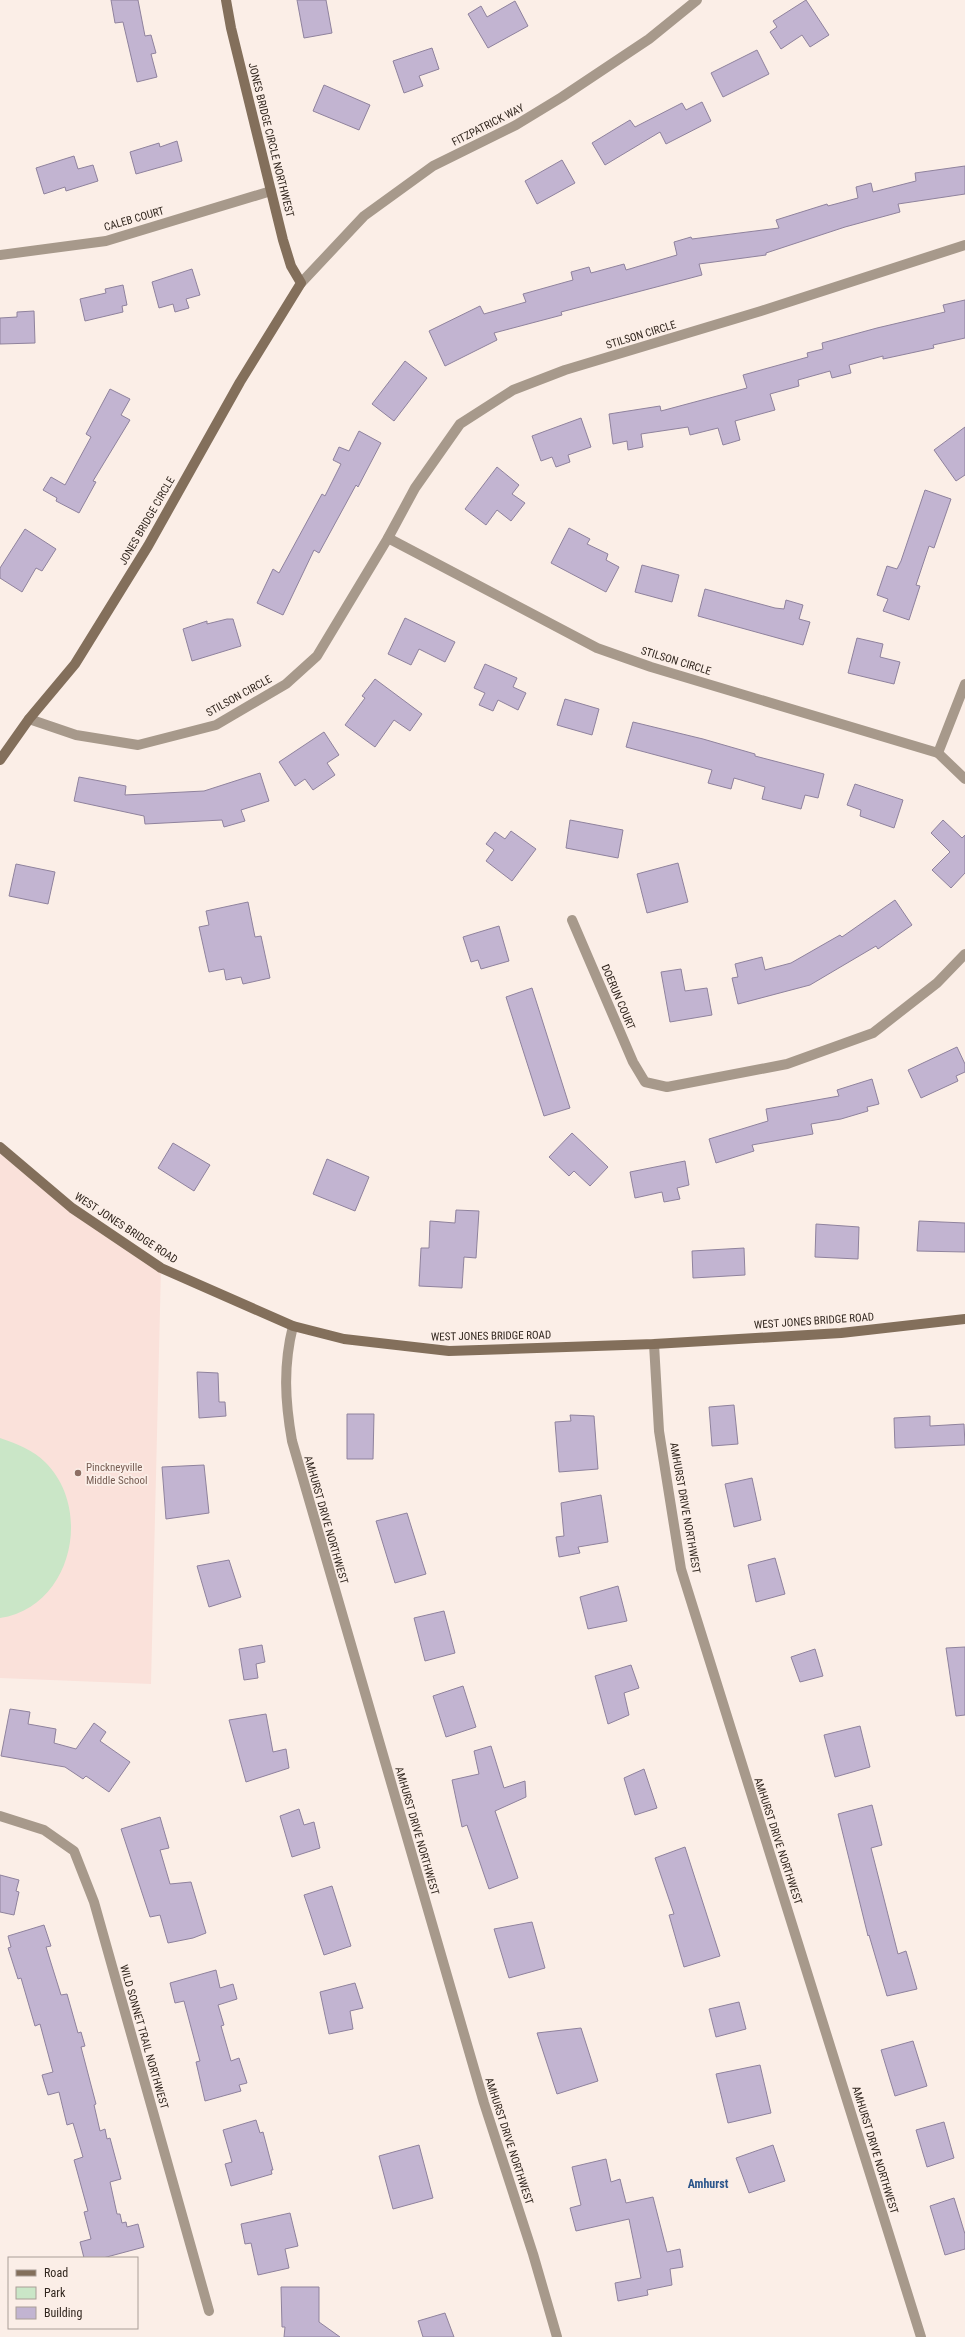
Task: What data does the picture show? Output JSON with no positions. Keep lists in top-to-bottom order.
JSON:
{
  "streets": {
    "street": [
      "FITZPATRICK WAY",
      "JONES BRIDGE CIRCLE NORTHWEST",
      "CALEB COURT",
      "STILSON CIRCLE",
      "JONES BRIDGE CIRCLE",
      "DOERUN COURT",
      "WEST JONES BRIDGE ROAD",
      "AMHURST DRIVE NORTHWEST",
      "WILD SONNET TRAIL NORTHWEST"
    ]
  },
  "crossings": [
    ["FITZPATRICK WAY", "JONES BRIDGE CIRCLE NORTHWEST"],
    ["FITZPATRICK WAY", "JONES BRIDGE CIRCLE"],
    ["JONES BRIDGE CIRCLE NORTHWEST", "CALEB COURT"],
    ["JONES BRIDGE CIRCLE NORTHWEST", "JONES BRIDGE CIRCLE"],
    ["STILSON CIRCLE", "JONES BRIDGE CIRCLE"],
    ["WEST JONES BRIDGE ROAD", "AMHURST DRIVE NORTHWEST"]
  ],
  "districts": ["Amhurst"],
  "places": ["Pinckneyville Middle School"],
  "legend": ["Road", "Park", "Building"]
}
